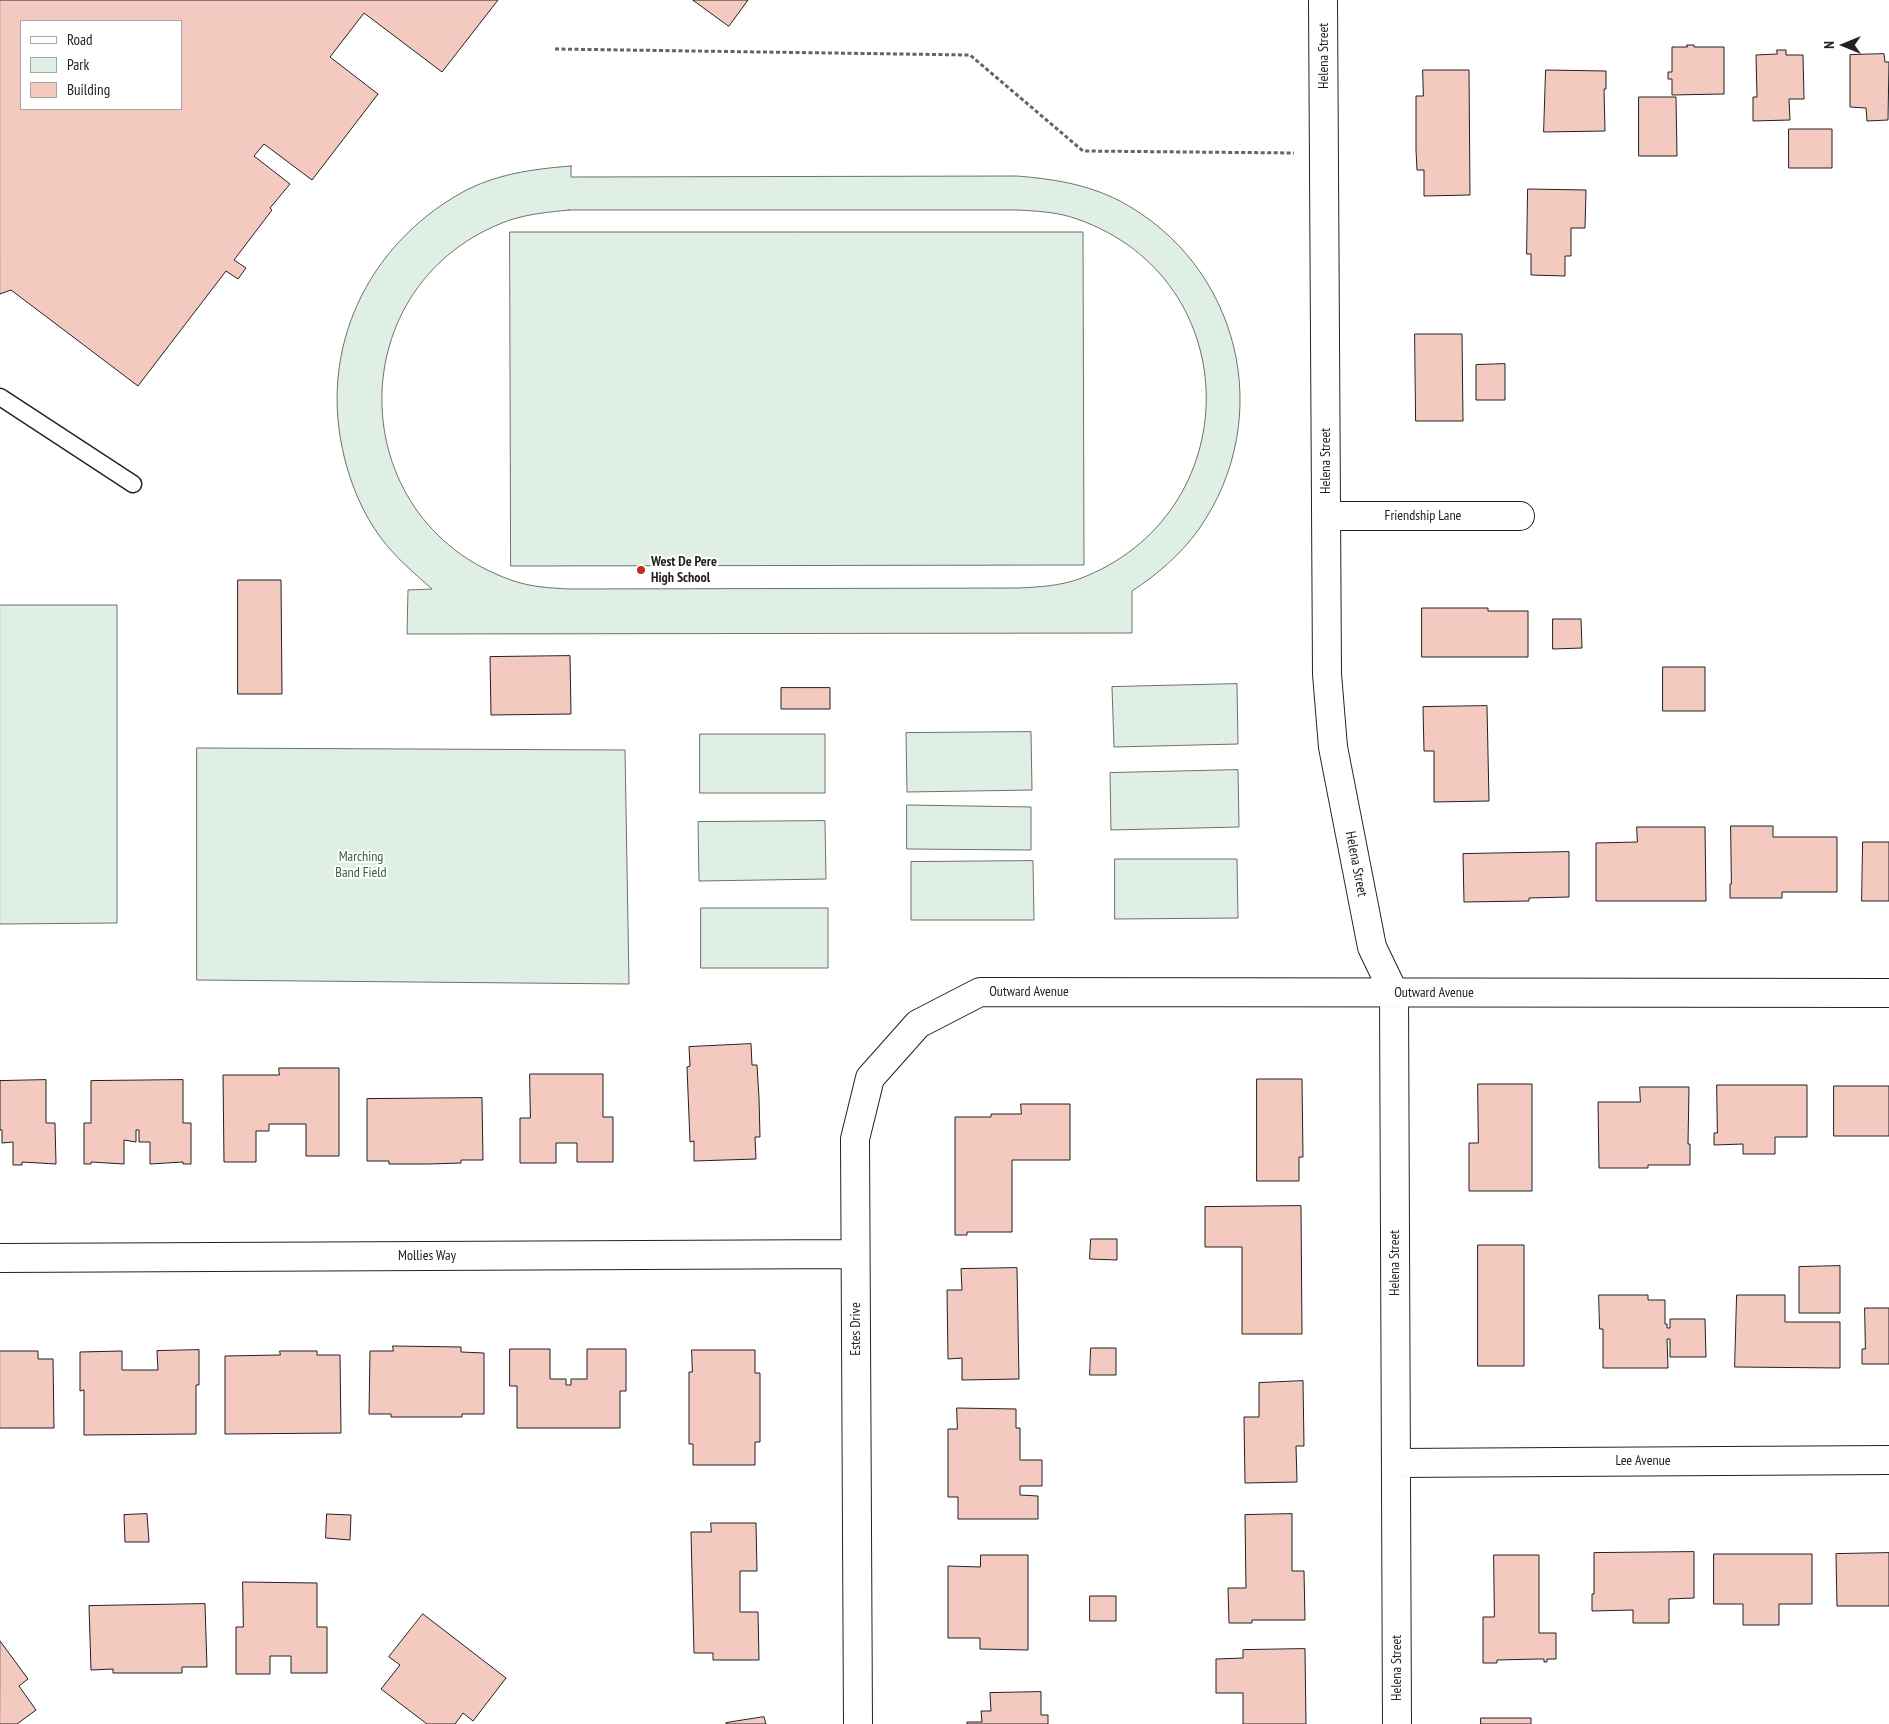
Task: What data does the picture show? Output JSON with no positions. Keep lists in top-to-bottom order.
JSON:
{
  "streets": {
    "street": [
      "Helena Street",
      "Friendship Lane",
      "Outward Avenue",
      "Mollies Way",
      "Estes Drive",
      "Lee Avenue"
    ]
  },
  "crossings": [
    ["Helena Street", "Friendship Lane"],
    ["Helena Street", "Outward Avenue"],
    ["Helena Street", "Lee Avenue"],
    ["Outward Avenue", "Estes Drive"],
    ["Mollies Way", "Estes Drive"]
  ],
  "parks": ["Marching Band Field"],
  "places": ["West De Pere High School"],
  "legend": ["Road", "Park", "Building"],
  "north": "left"
}
